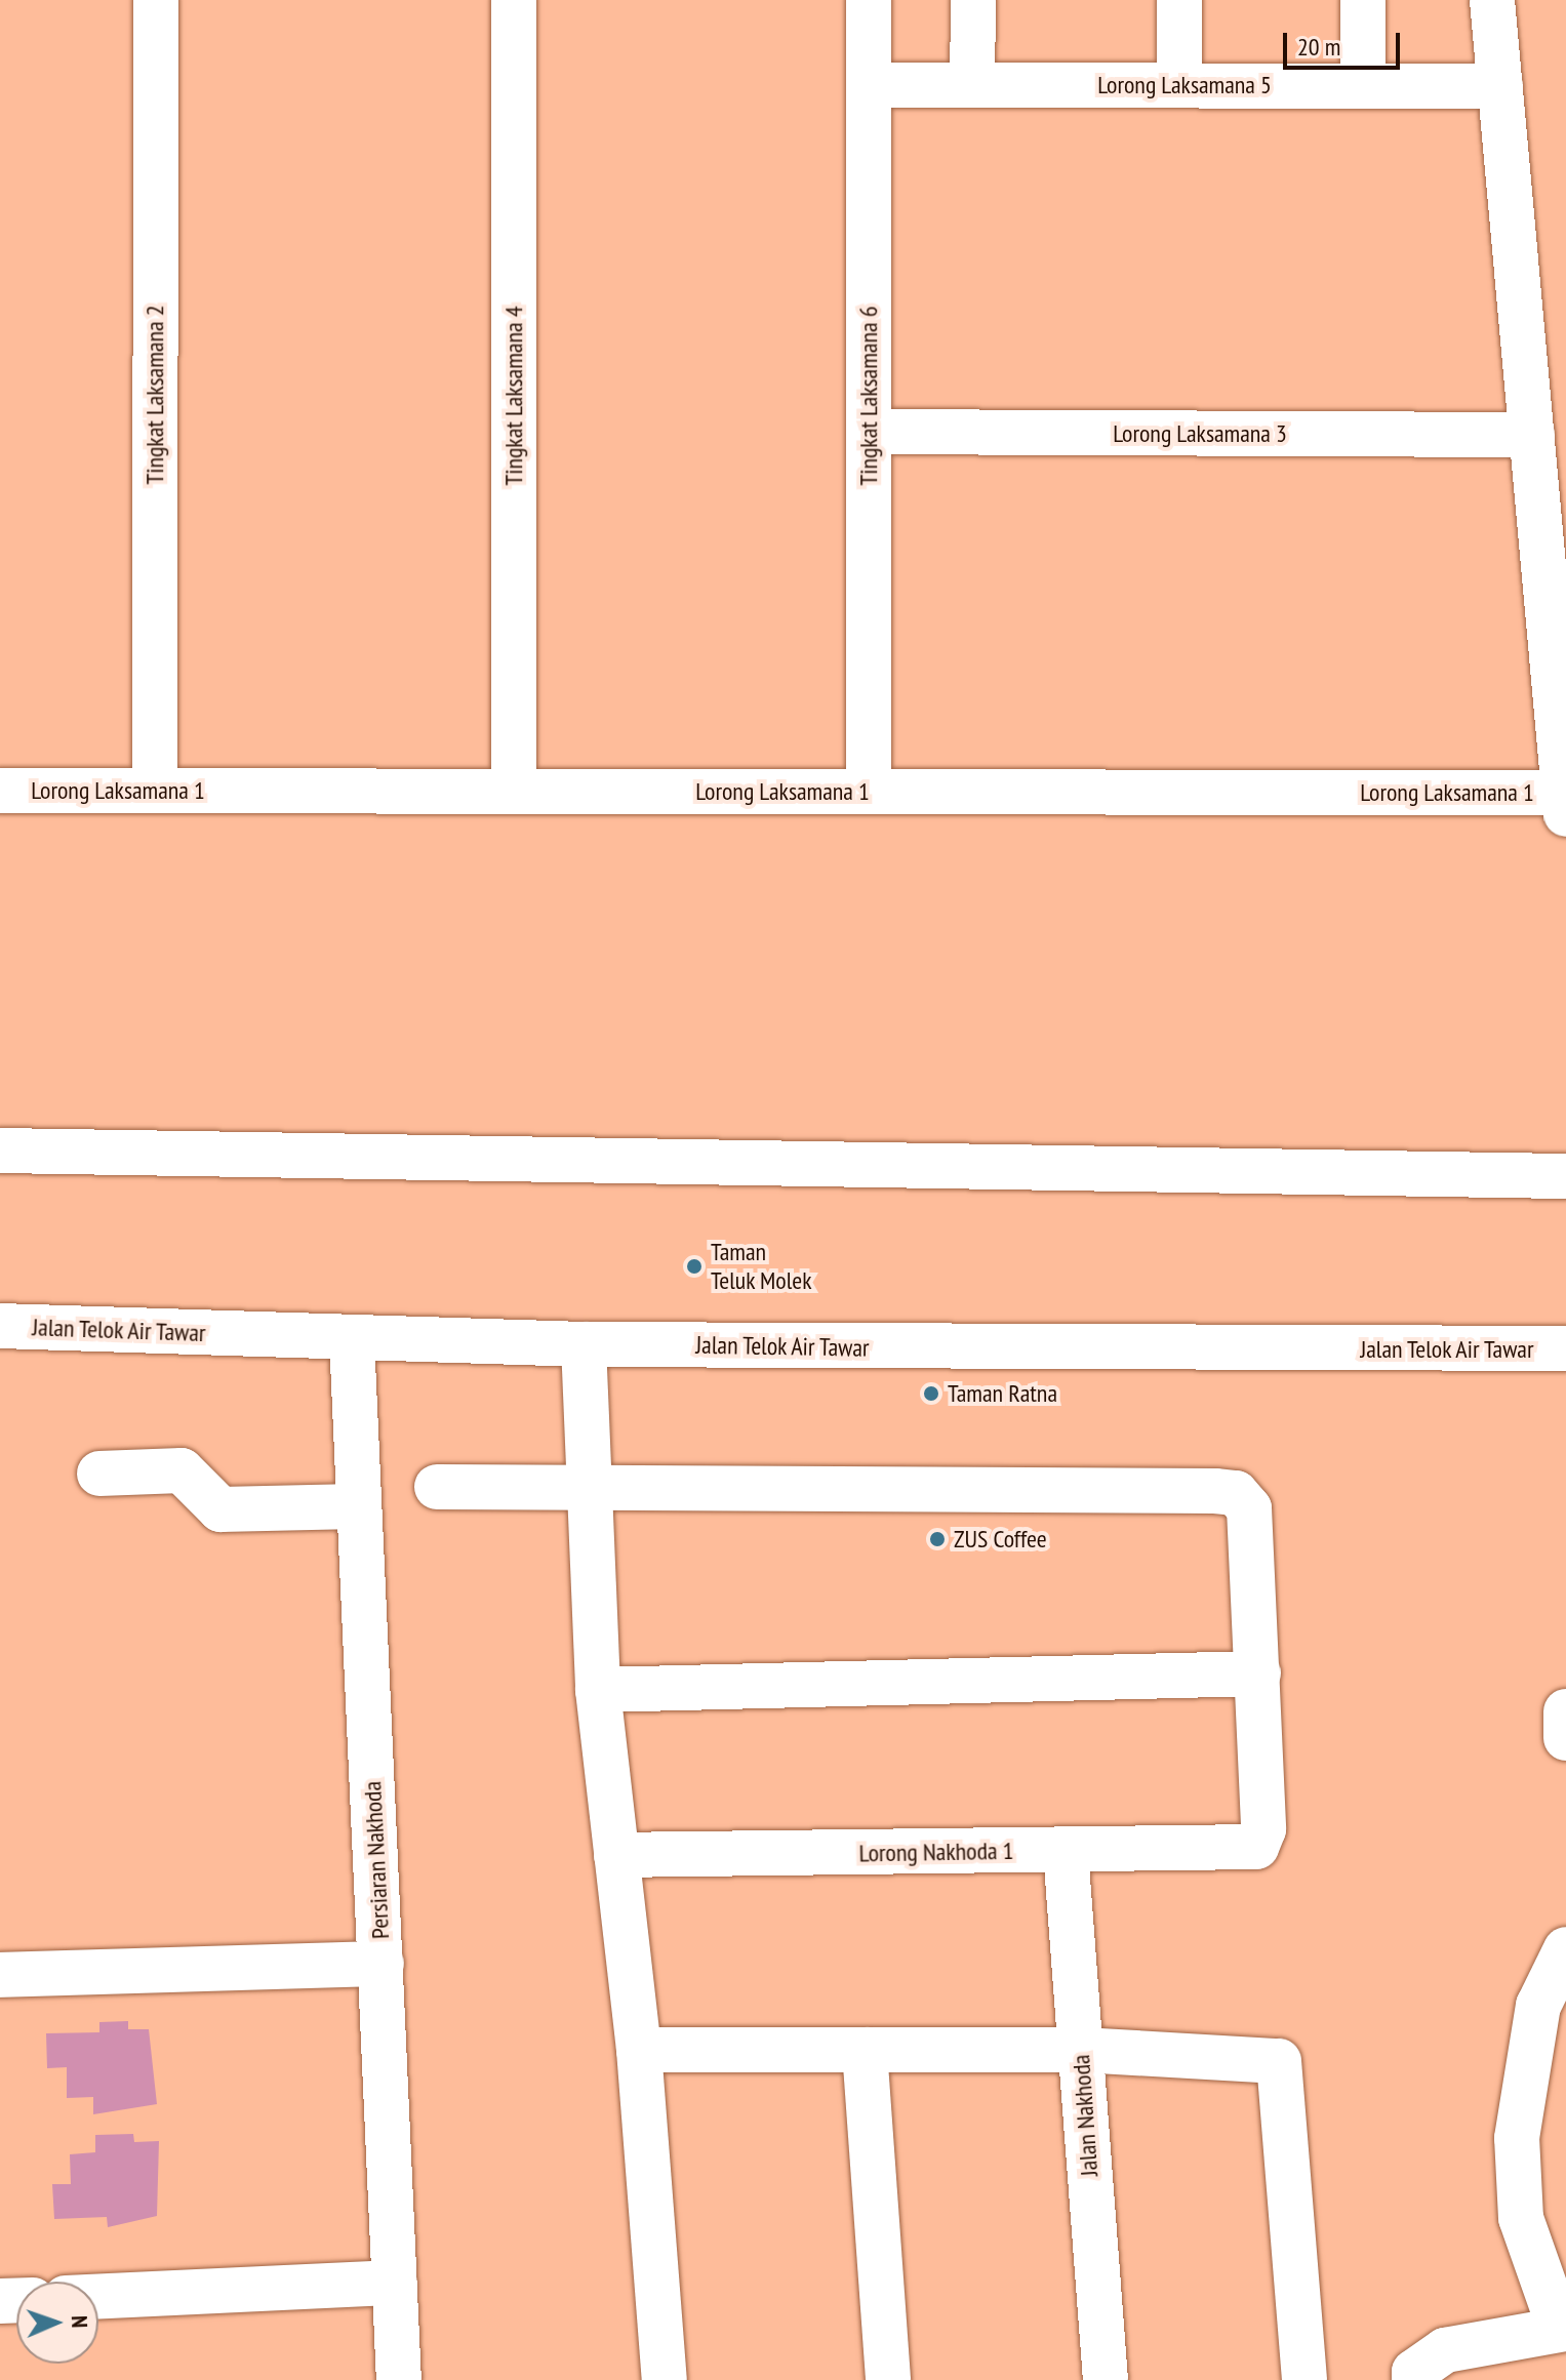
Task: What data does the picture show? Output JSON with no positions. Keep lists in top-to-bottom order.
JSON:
{
  "streets": {
    "street": [
      "Lorong Laksamana 5",
      "Tingkat Laksamana 2",
      "Tingkat Laksamana 4",
      "Tingkat Laksamana 6",
      "Lorong Laksamana 3",
      "Lorong Laksamana 1",
      "Jalan Telok Air Tawar",
      "Lorong Nakhoda 1",
      "Persiaran Nakhoda",
      "Jalan Nakhoda"
    ]
  },
  "crossings": [
    ["Lorong Laksamana 5", "Tingkat Laksamana 6"],
    ["Tingkat Laksamana 2", "Lorong Laksamana 1"],
    ["Tingkat Laksamana 4", "Lorong Laksamana 1"],
    ["Tingkat Laksamana 6", "Lorong Laksamana 3"],
    ["Tingkat Laksamana 6", "Lorong Laksamana 1"],
    ["Jalan Telok Air Tawar", "Persiaran Nakhoda"],
    ["Lorong Nakhoda 1", "Jalan Nakhoda"]
  ],
  "places": ["Taman Teluk Molek", "Taman Ratna", "ZUS Coffee"],
  "scale_bar": "20 m",
  "north": "right"
}
